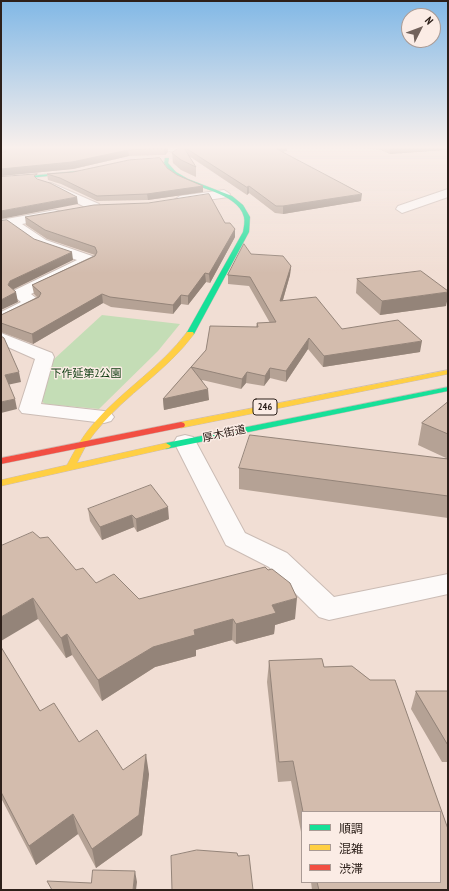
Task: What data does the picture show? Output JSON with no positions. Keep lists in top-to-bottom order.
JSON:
{
  "streets": {
    "main road": ["246", "厚木街道"]
  },
  "parks": ["下作延第2公園"],
  "legend": ["順調", "混雑", "渋滞"],
  "north": "top right"
}
